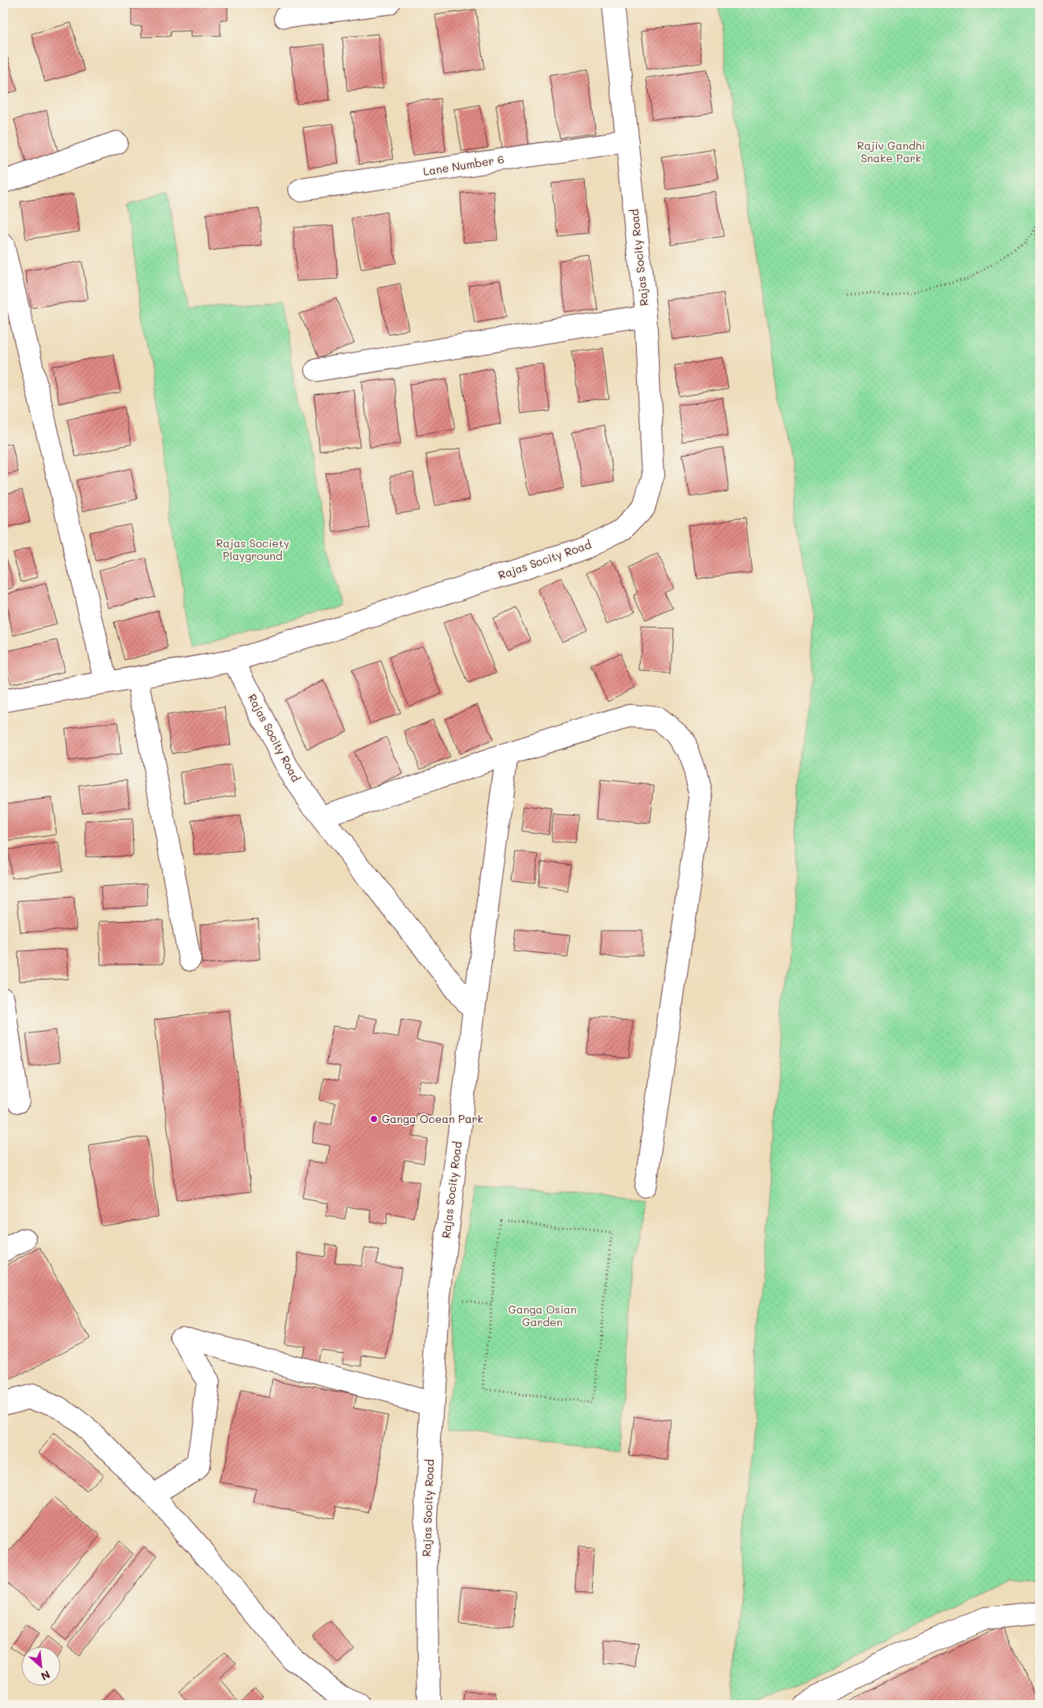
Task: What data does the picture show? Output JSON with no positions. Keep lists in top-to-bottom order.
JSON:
{
  "streets": {
    "street": ["Lane Number 6", "Rajas Socity Road"]
  },
  "crossings": [
    ["Lane Number 6", "Rajas Socity Road"]
  ],
  "parks": ["Rajiv Gandhi Snake Park", "Rajas Society Playground", "Ganga Osian Garden"],
  "places": ["Ganga Ocean Park"],
  "north": "bottom right"
}
